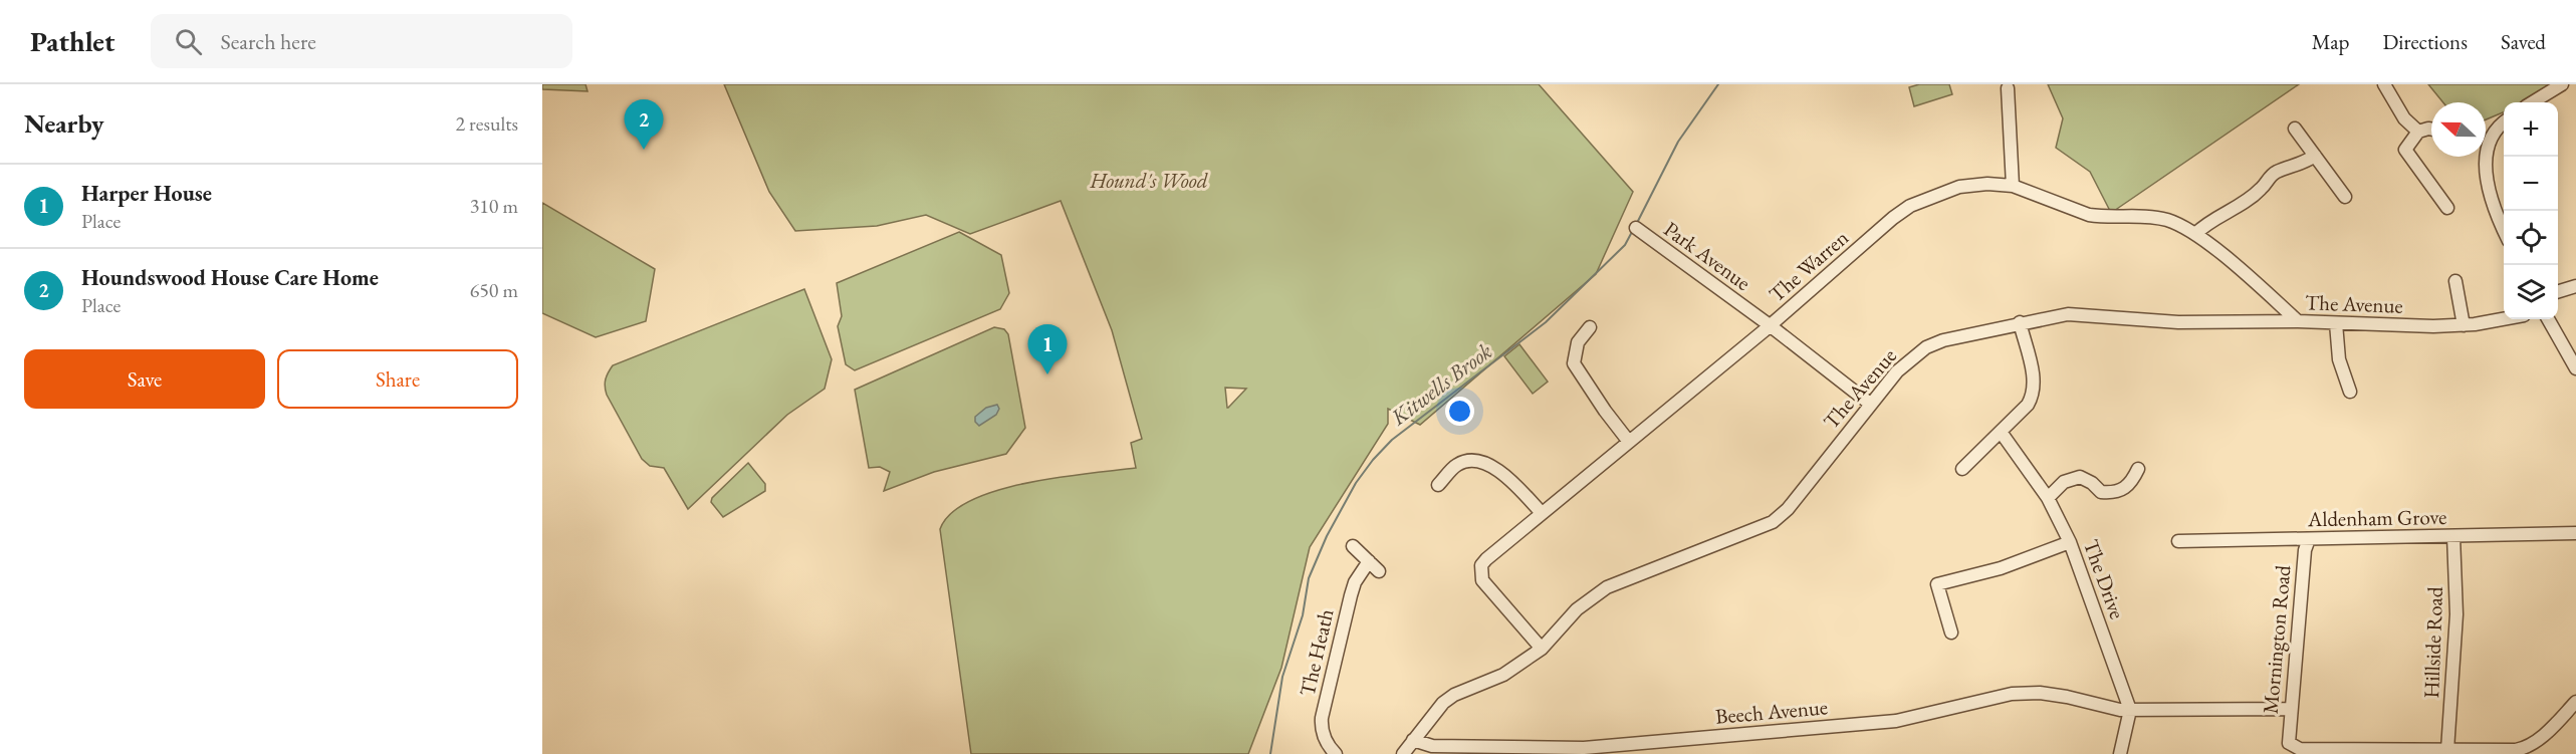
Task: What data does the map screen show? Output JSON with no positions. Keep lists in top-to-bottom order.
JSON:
{
  "streets": {
    "street": [
      "Park Avenue",
      "The Warren",
      "The Avenue",
      "Aldenham Grove",
      "The Drive",
      "Mornington Road",
      "Hillside Road",
      "The Heath",
      "Beech Avenue"
    ]
  },
  "crossings": [
    ["Park Avenue", "The Warren"],
    ["Park Avenue", "The Avenue"],
    ["The Warren", "The Avenue"],
    ["The Avenue", "Beech Avenue"],
    ["Aldenham Grove", "Mornington Road"],
    ["Aldenham Grove", "Hillside Road"],
    ["The Drive", "Beech Avenue"],
    ["Mornington Road", "Hillside Road"],
    ["Mornington Road", "Beech Avenue"]
  ],
  "water": ["Kitwells Brook"],
  "parks": ["Hound's Wood"],
  "north": "left",
  "page": {
    "header": "Pathlet",
    "search": "Search here",
    "nav": ["Map", "Directions", "Saved"],
    "heading": ["Nearby", "2 results"],
    "pins": ["2", "1"],
    "map_buttons": ["+", "−"],
    "list": [
      {
        "mark": "1",
        "name": "Harper House",
        "note": "Place",
        "value": "310 m"
      },
      {
        "mark": "2",
        "name": "Houndswood House Care Home",
        "note": "Place",
        "value": "650 m"
      }
    ],
    "buttons": ["Save", "Share"]
  }
}
